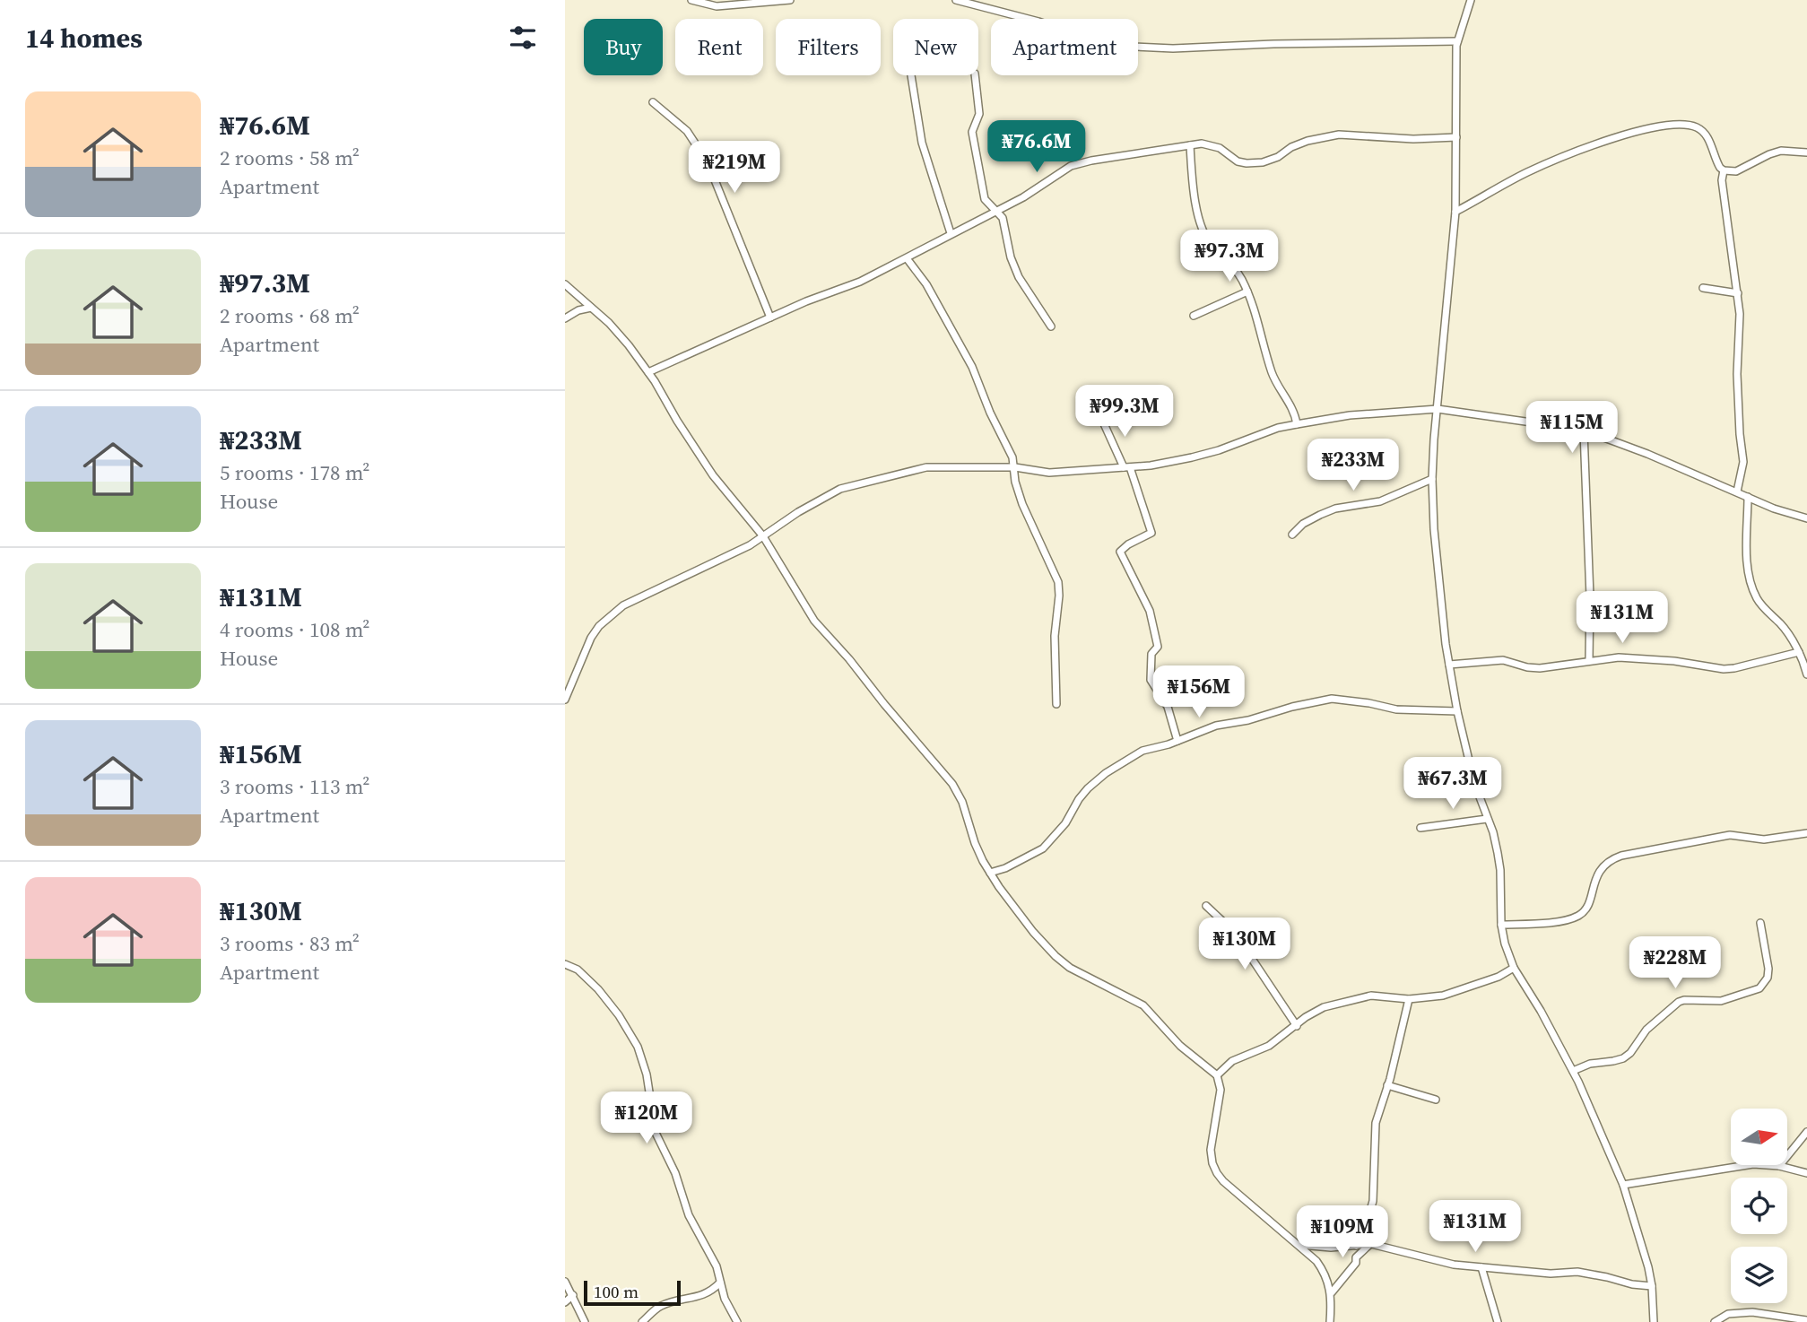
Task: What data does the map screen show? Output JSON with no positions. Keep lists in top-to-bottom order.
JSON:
{
  "scale_bar": "100 m",
  "north": "right",
  "page": {
    "heading": "14 homes",
    "chip": [
      "Buy",
      "Rent",
      "Filters",
      "New",
      "Apartment"
    ],
    "list": [
      {
        "name": "₦76.6M",
        "note": "2 rooms · 58 m² · Apartment"
      },
      {
        "name": "₦97.3M",
        "note": "2 rooms · 68 m² · Apartment"
      },
      {
        "name": "₦233M",
        "note": "5 rooms · 178 m² · House"
      },
      {
        "name": "₦131M",
        "note": "4 rooms · 108 m² · House"
      },
      {
        "name": "₦156M",
        "note": "3 rooms · 113 m² · Apartment"
      },
      {
        "name": "₦130M",
        "note": "3 rooms · 83 m² · Apartment"
      }
    ],
    "price": [
      "₦76.6M",
      "₦219M",
      "₦97.3M",
      "₦99.3M",
      "₦115M",
      "₦233M",
      "₦131M",
      "₦156M",
      "₦67.3M",
      "₦130M",
      "₦228M",
      "₦120M",
      "₦131M",
      "₦109M"
    ],
    "scale": "100 m"
  }
}
